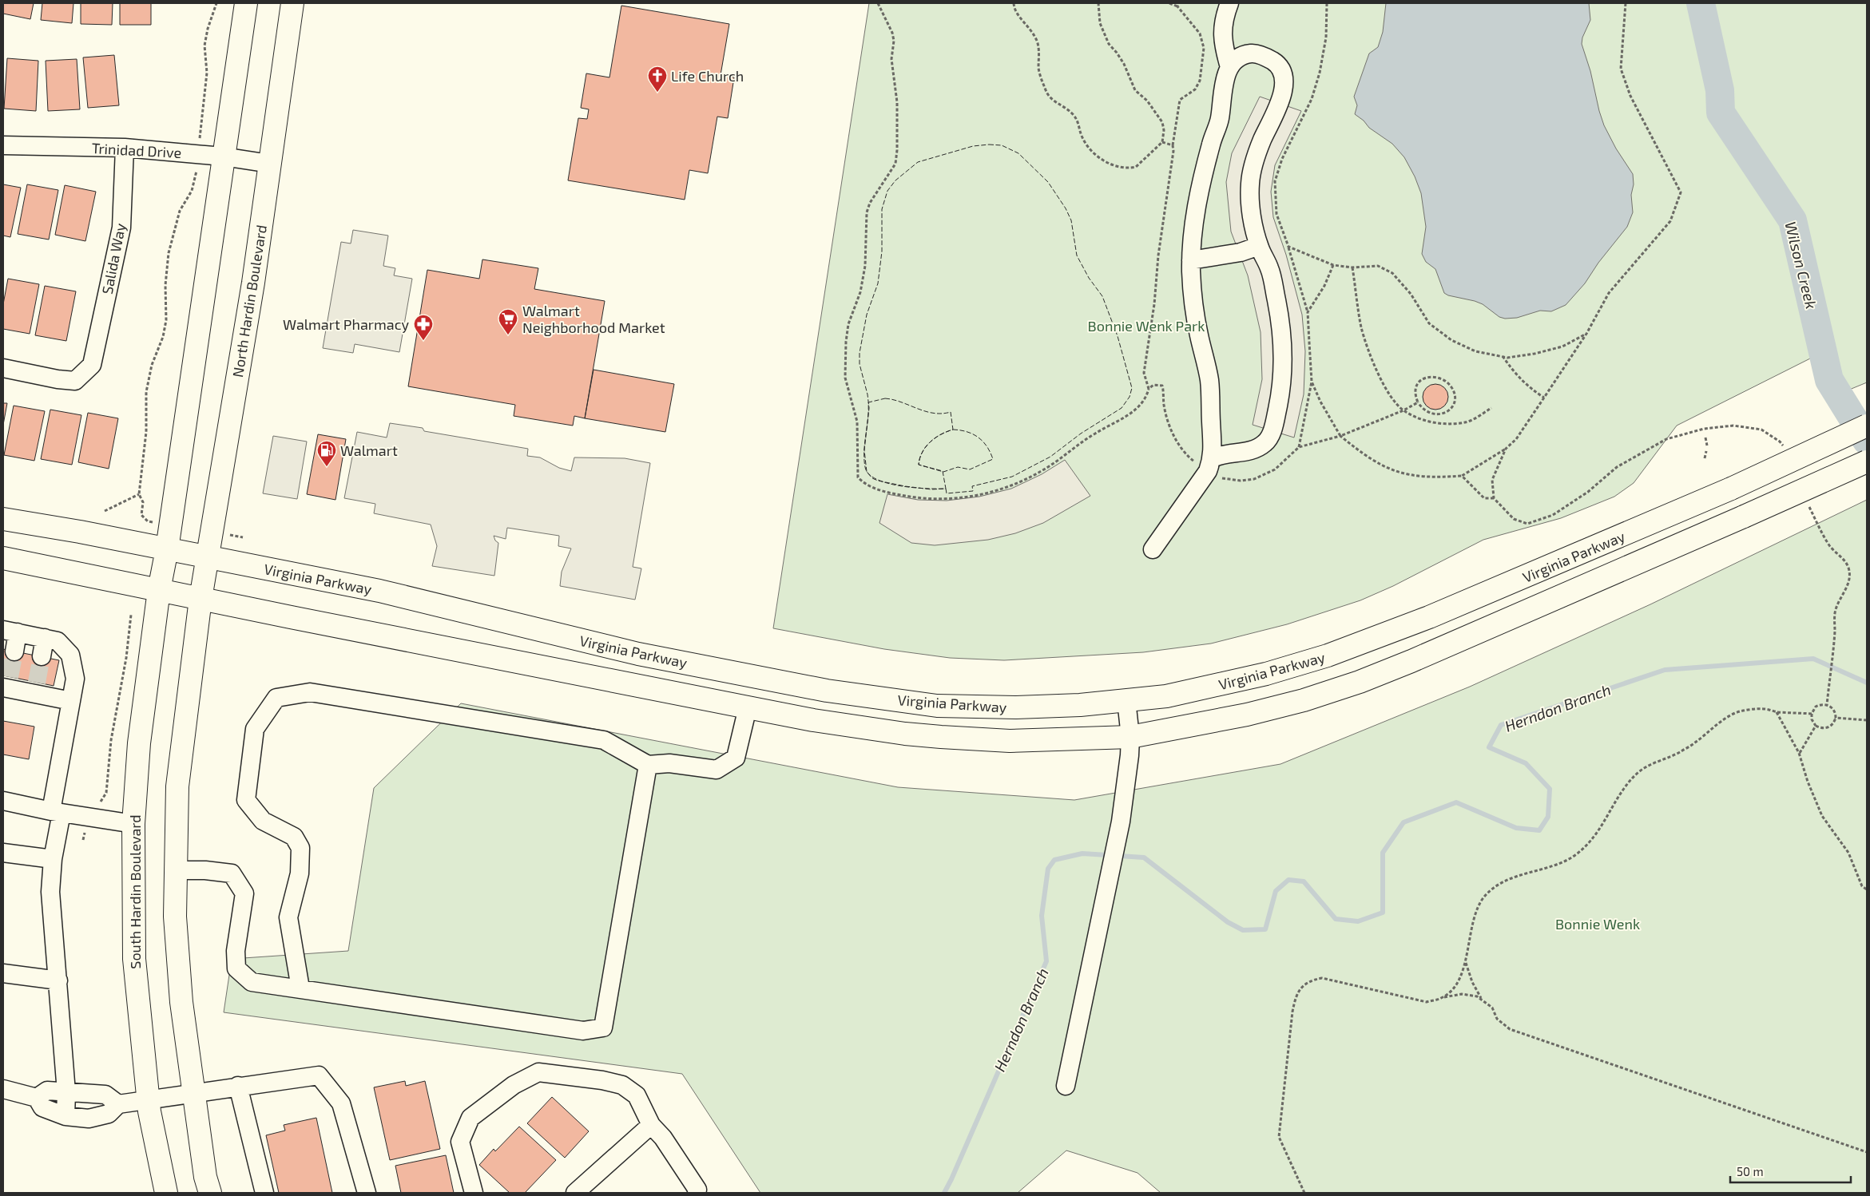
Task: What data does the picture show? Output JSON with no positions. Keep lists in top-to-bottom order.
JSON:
{
  "streets": {
    "main road": ["North Hardin Boulevard", "Virginia Parkway", "South Hardin Boulevard"],
    "street": ["Trinidad Drive", "Salida Way"]
  },
  "crossings": [
    ["Trinidad Drive", "Salida Way"],
    ["Trinidad Drive", "North Hardin Boulevard"],
    ["North Hardin Boulevard", "Virginia Parkway"]
  ],
  "water": ["Wilson Creek", "Herndon Branch"],
  "parks": ["Bonnie Wenk Park", "Bonnie Wenk"],
  "places": {
    "church": ["Life Church"],
    "supermarket": ["Walmart Neighborhood Market"],
    "pharmacy": ["Walmart Pharmacy"],
    "fuel station": ["Walmart"]
  },
  "scale_bar": "50 m"
}
